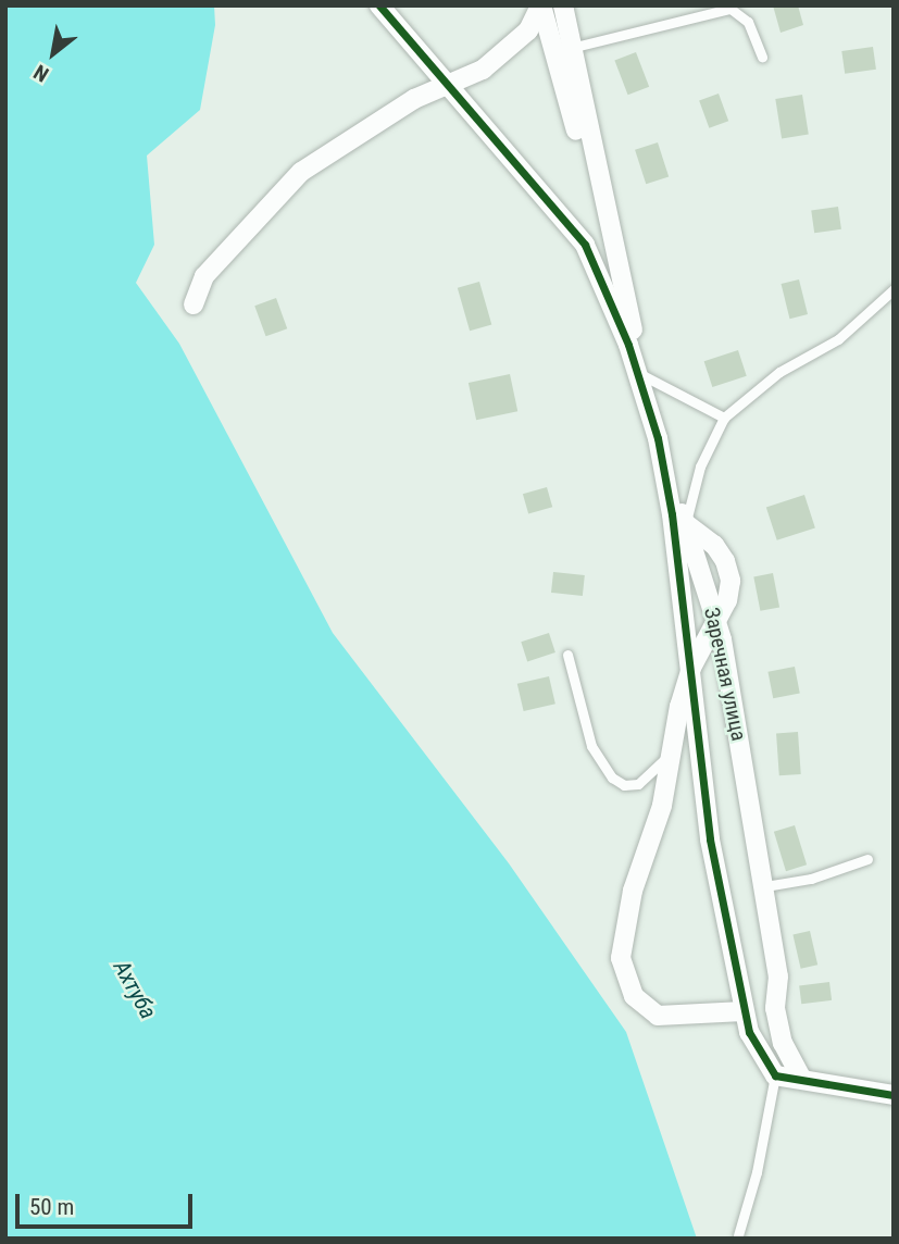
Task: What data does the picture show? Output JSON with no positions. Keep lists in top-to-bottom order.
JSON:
{
  "streets": {
    "street": ["Заречная улица"]
  },
  "water": ["Ахтуба"],
  "scale_bar": "50 m",
  "north": "bottom left"
}
